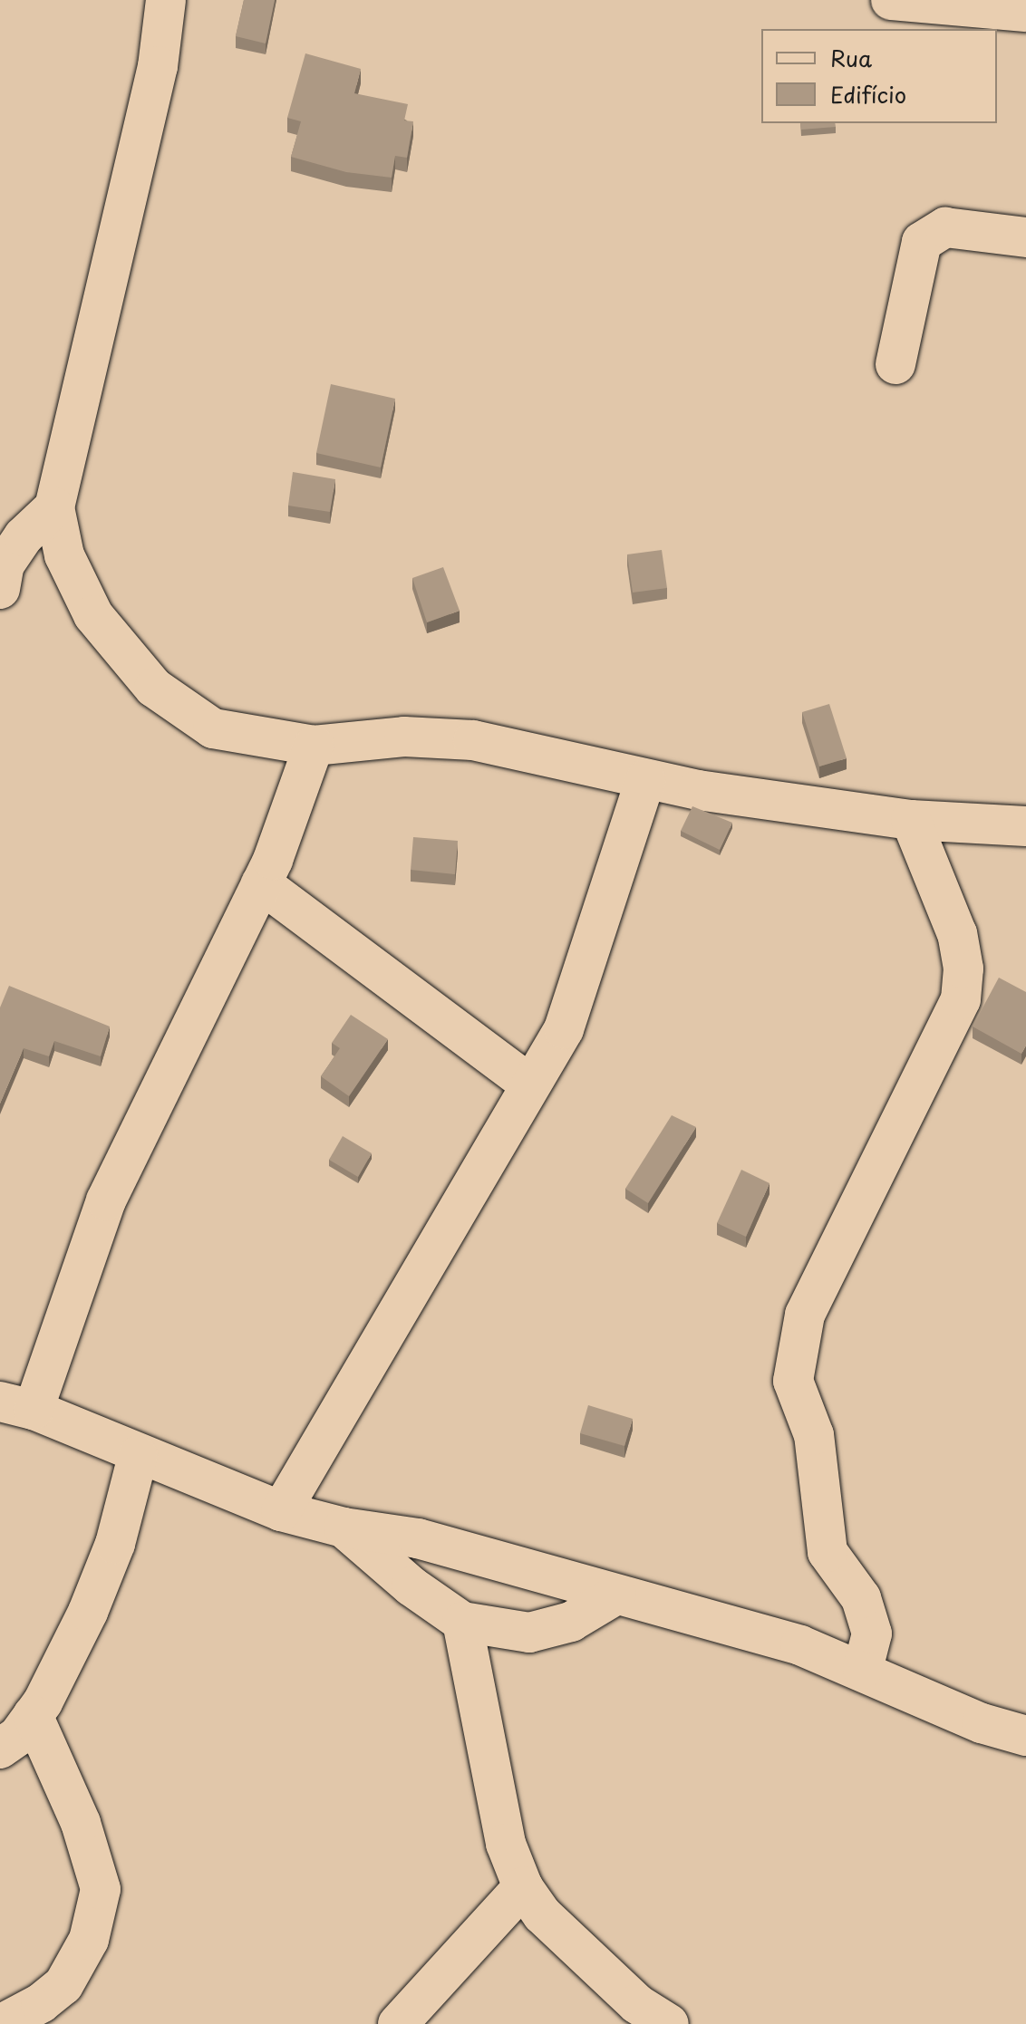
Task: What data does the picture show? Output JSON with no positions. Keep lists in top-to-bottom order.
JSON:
{
  "legend": ["Rua", "Edifício"]
}
